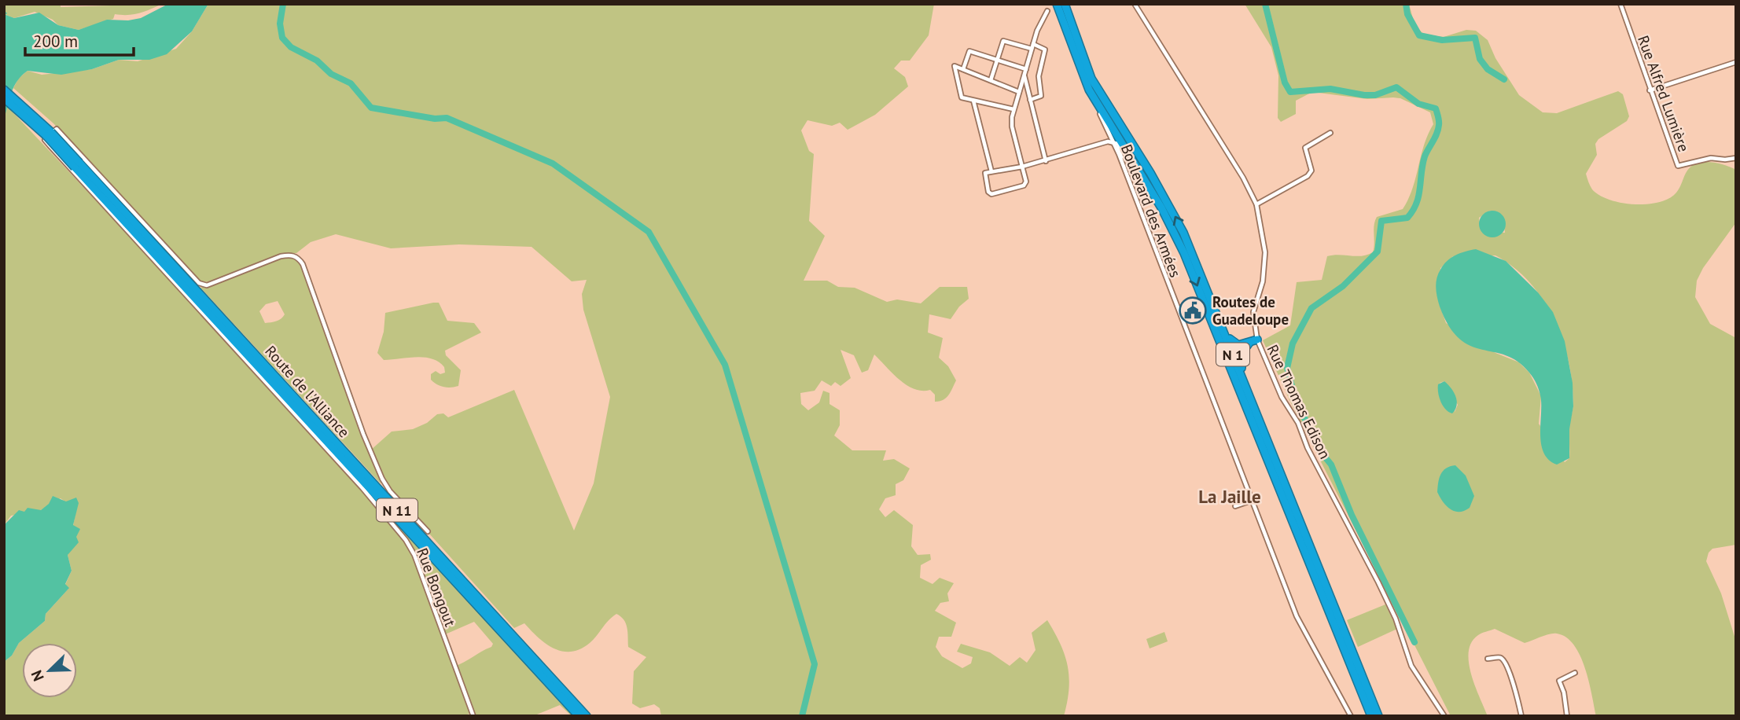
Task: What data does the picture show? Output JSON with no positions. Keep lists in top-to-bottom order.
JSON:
{
  "streets": {
    "highway": ["N 1", "Route de l'Alliance", "N 11"],
    "street": [
      "Rue Alfred Lumière",
      "Boulevard des Armées",
      "Rue Thomas Edison",
      "Rue Bongout"
    ]
  },
  "crossings": [
    ["Boulevard des Armées", "N 1"]
  ],
  "districts": ["La Jaille"],
  "places": {
    "public building": ["Routes de Guadeloupe"]
  },
  "scale_bar": "200 m",
  "north": "bottom left"
}
